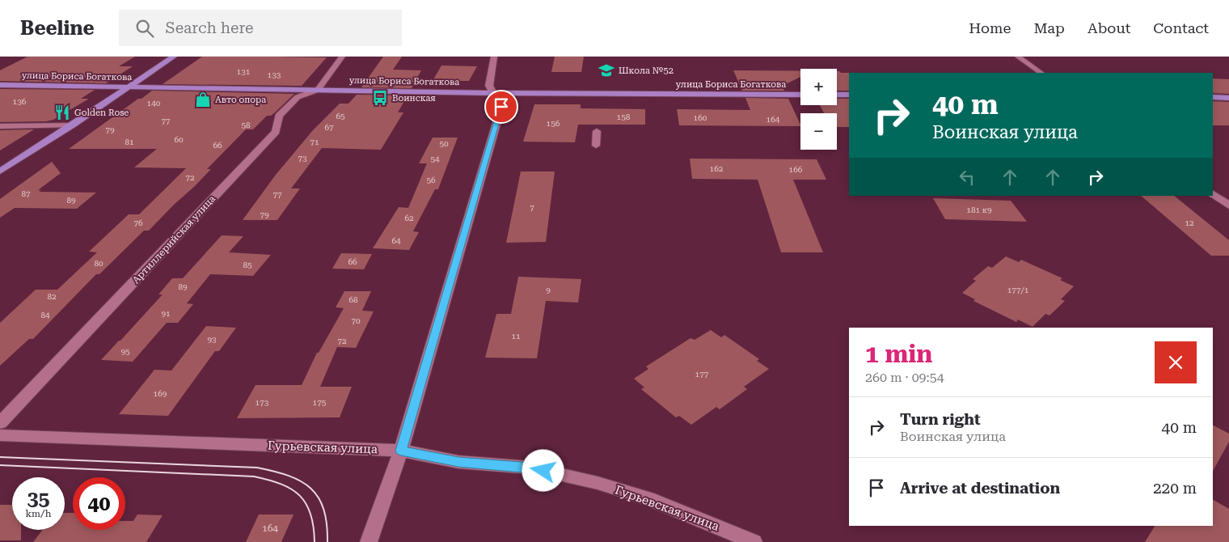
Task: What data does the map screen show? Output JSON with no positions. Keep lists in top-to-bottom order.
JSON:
{
  "streets": {
    "main road": ["улица Бориса Богаткова"],
    "street": ["Артиллерийская улица", "Гурьевская улица"]
  },
  "crossings": [
    ["улица Бориса Богаткова", "Артиллерийская улица"]
  ],
  "places": {
    "school or university": ["Школа №52"],
    "bus stop": ["Воинская"],
    "shop": ["Авто опора"],
    "restaurant": ["Golden Rose"]
  },
  "house_numbers": [
    "131",
    "133",
    "136",
    "140",
    "65",
    "158",
    "160",
    "164",
    "77",
    "156",
    "58",
    "67",
    "79",
    "60",
    "81",
    "71",
    "50",
    "66",
    "73",
    "54",
    "162",
    "166",
    "72",
    "56",
    "87",
    "77",
    "89",
    "7",
    "181 к9",
    "79",
    "62",
    "76",
    "12",
    "64",
    "66",
    "80",
    "85",
    "89",
    "9",
    "177/1",
    "82",
    "68",
    "91",
    "84",
    "70",
    "11",
    "93",
    "72",
    "95",
    "177",
    "169",
    "173",
    "175",
    "164"
  ],
  "page": {
    "header": "Beeline",
    "search": "Search here",
    "nav": [
      "Home",
      "Map",
      "About",
      "Contact"
    ],
    "map_buttons": ["+", "−"],
    "turn": ["40 m", "Воинская улица"],
    "heading": ["1 min", "260 m · 09:54"],
    "list": [
      {
        "name": "Turn right",
        "note": "Воинская улица",
        "value": "40 m"
      },
      {
        "name": "Arrive at destination",
        "value": "220 m"
      }
    ],
    "speed": "35 km/h",
    "limit": "40"
  }
}
